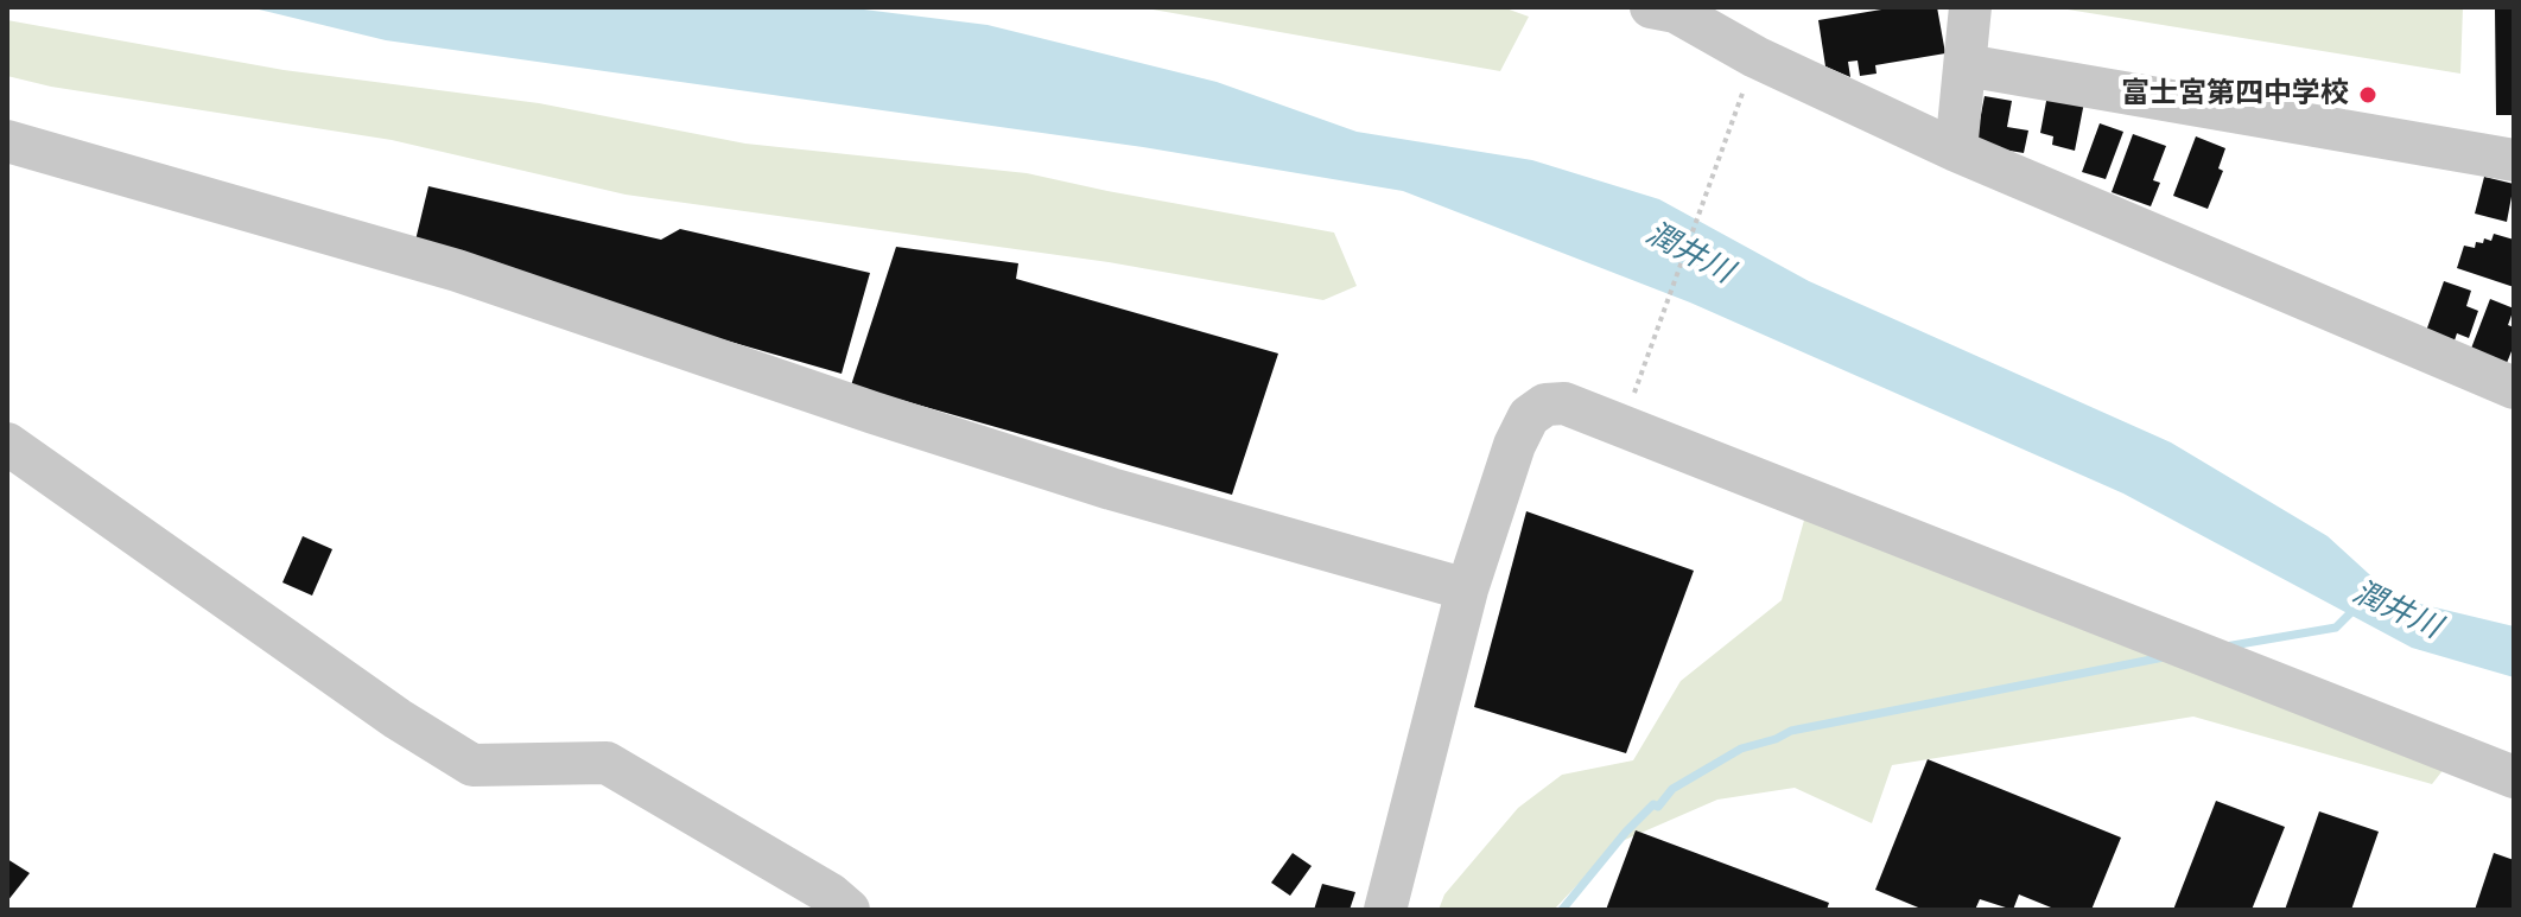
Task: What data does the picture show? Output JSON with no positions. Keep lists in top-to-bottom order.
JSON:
{
  "water": ["潤井川"],
  "places": ["富士宮第四中学校"]
}
